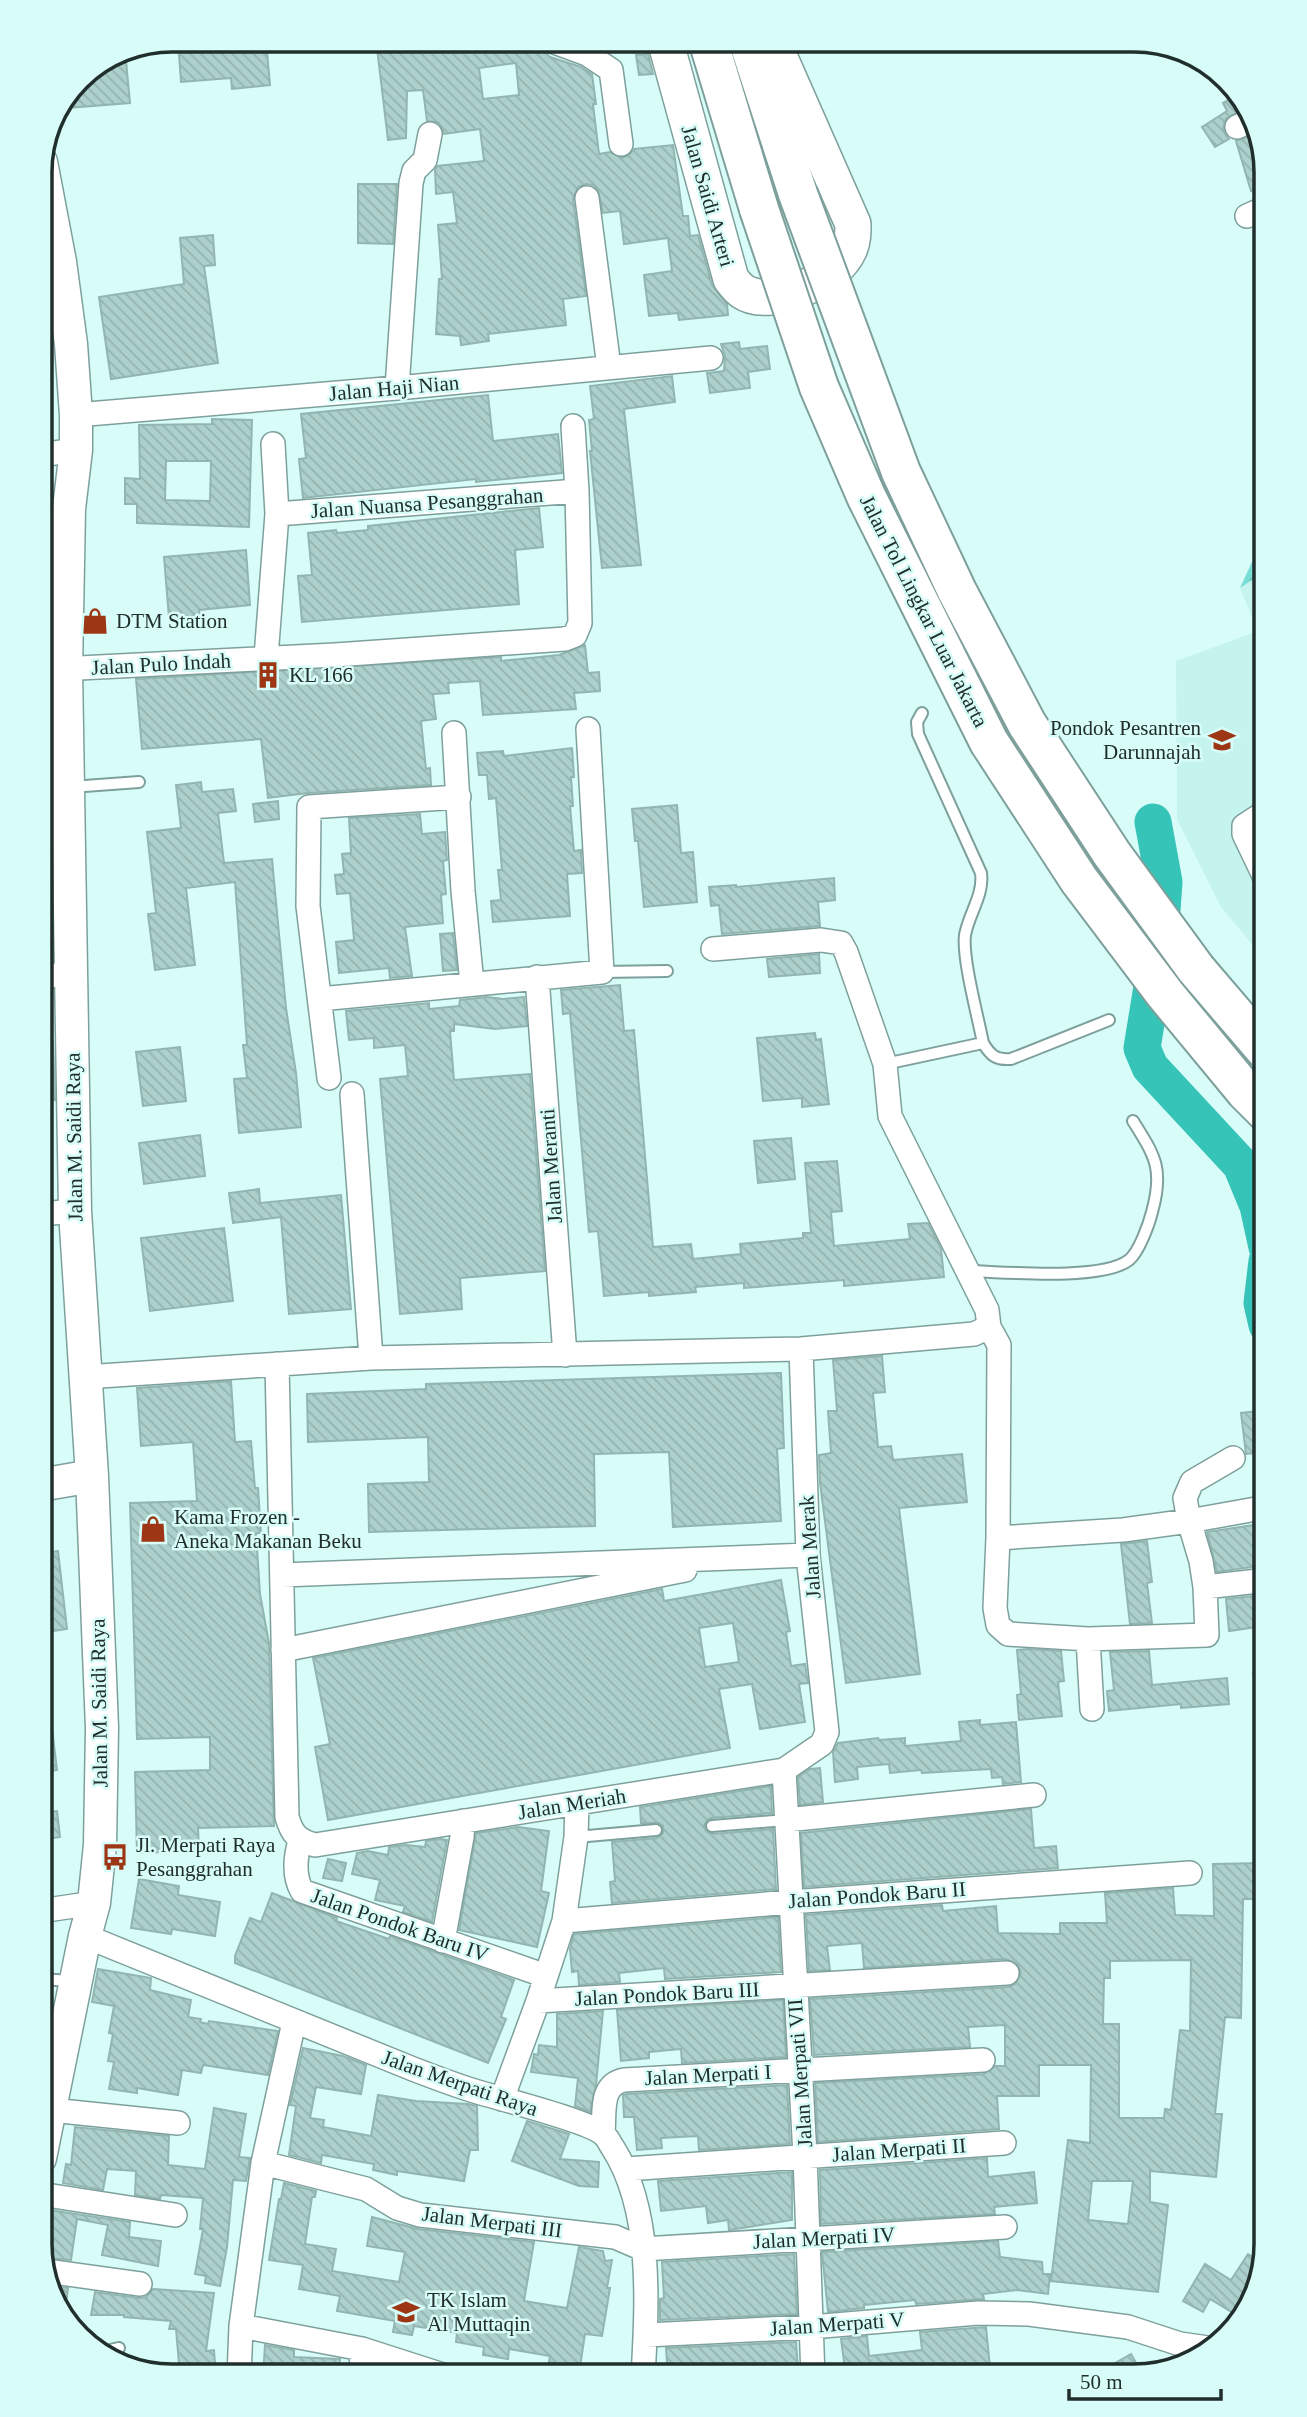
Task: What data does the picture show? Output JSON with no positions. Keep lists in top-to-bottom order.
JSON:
{
  "streets": {
    "highway": ["Jalan Tol Lingkar Luar Jakarta"],
    "main road": ["Jalan Saidi Arteri"],
    "street": [
      "Jalan Haji Nian",
      "Jalan Nuansa Pesanggrahan",
      "Jalan Pulo Indah",
      "Jalan M. Saidi Raya",
      "Jalan Meranti",
      "Jalan Merak",
      "Jalan Meriah",
      "Jalan Pondok Baru II",
      "Jalan Pondok Baru IV",
      "Jalan Pondok Baru III",
      "Jalan Merpati VII",
      "Jalan Merpati I",
      "Jalan Merpati Raya",
      "Jalan Merpati II",
      "Jalan Merpati III",
      "Jalan Merpati IV",
      "Jalan Merpati V"
    ]
  },
  "crossings": [
    ["Jalan Haji Nian", "Jalan M. Saidi Raya"],
    ["Jalan Nuansa Pesanggrahan", "Jalan Pulo Indah"],
    ["Jalan Pulo Indah", "Jalan M. Saidi Raya"],
    ["Jalan M. Saidi Raya", "Jalan Merpati Raya"],
    ["Jalan Merak", "Jalan Meriah"],
    ["Jalan Meriah", "Jalan Pondok Baru IV"],
    ["Jalan Meriah", "Jalan Merpati VII"],
    ["Jalan Pondok Baru II", "Jalan Merpati VII"],
    ["Jalan Pondok Baru III", "Jalan Merpati VII"],
    ["Jalan Merpati VII", "Jalan Merpati I"],
    ["Jalan Merpati VII", "Jalan Merpati II"],
    ["Jalan Merpati VII", "Jalan Merpati IV"],
    ["Jalan Merpati VII", "Jalan Merpati V"],
    ["Jalan Merpati I", "Jalan Merpati Raya"],
    ["Jalan Merpati III", "Jalan Merpati IV"]
  ],
  "places": {
    "shop": ["DTM Station", "Kama Frozen - Aneka Makanan Beku"],
    "building": ["KL 166"],
    "school or university": ["Pondok Pesantren Darunnajah", "TK Islam Al Muttaqin"],
    "bus stop": ["Jl. Merpati Raya Pesanggrahan"]
  },
  "scale_bar": "50 m"
}
